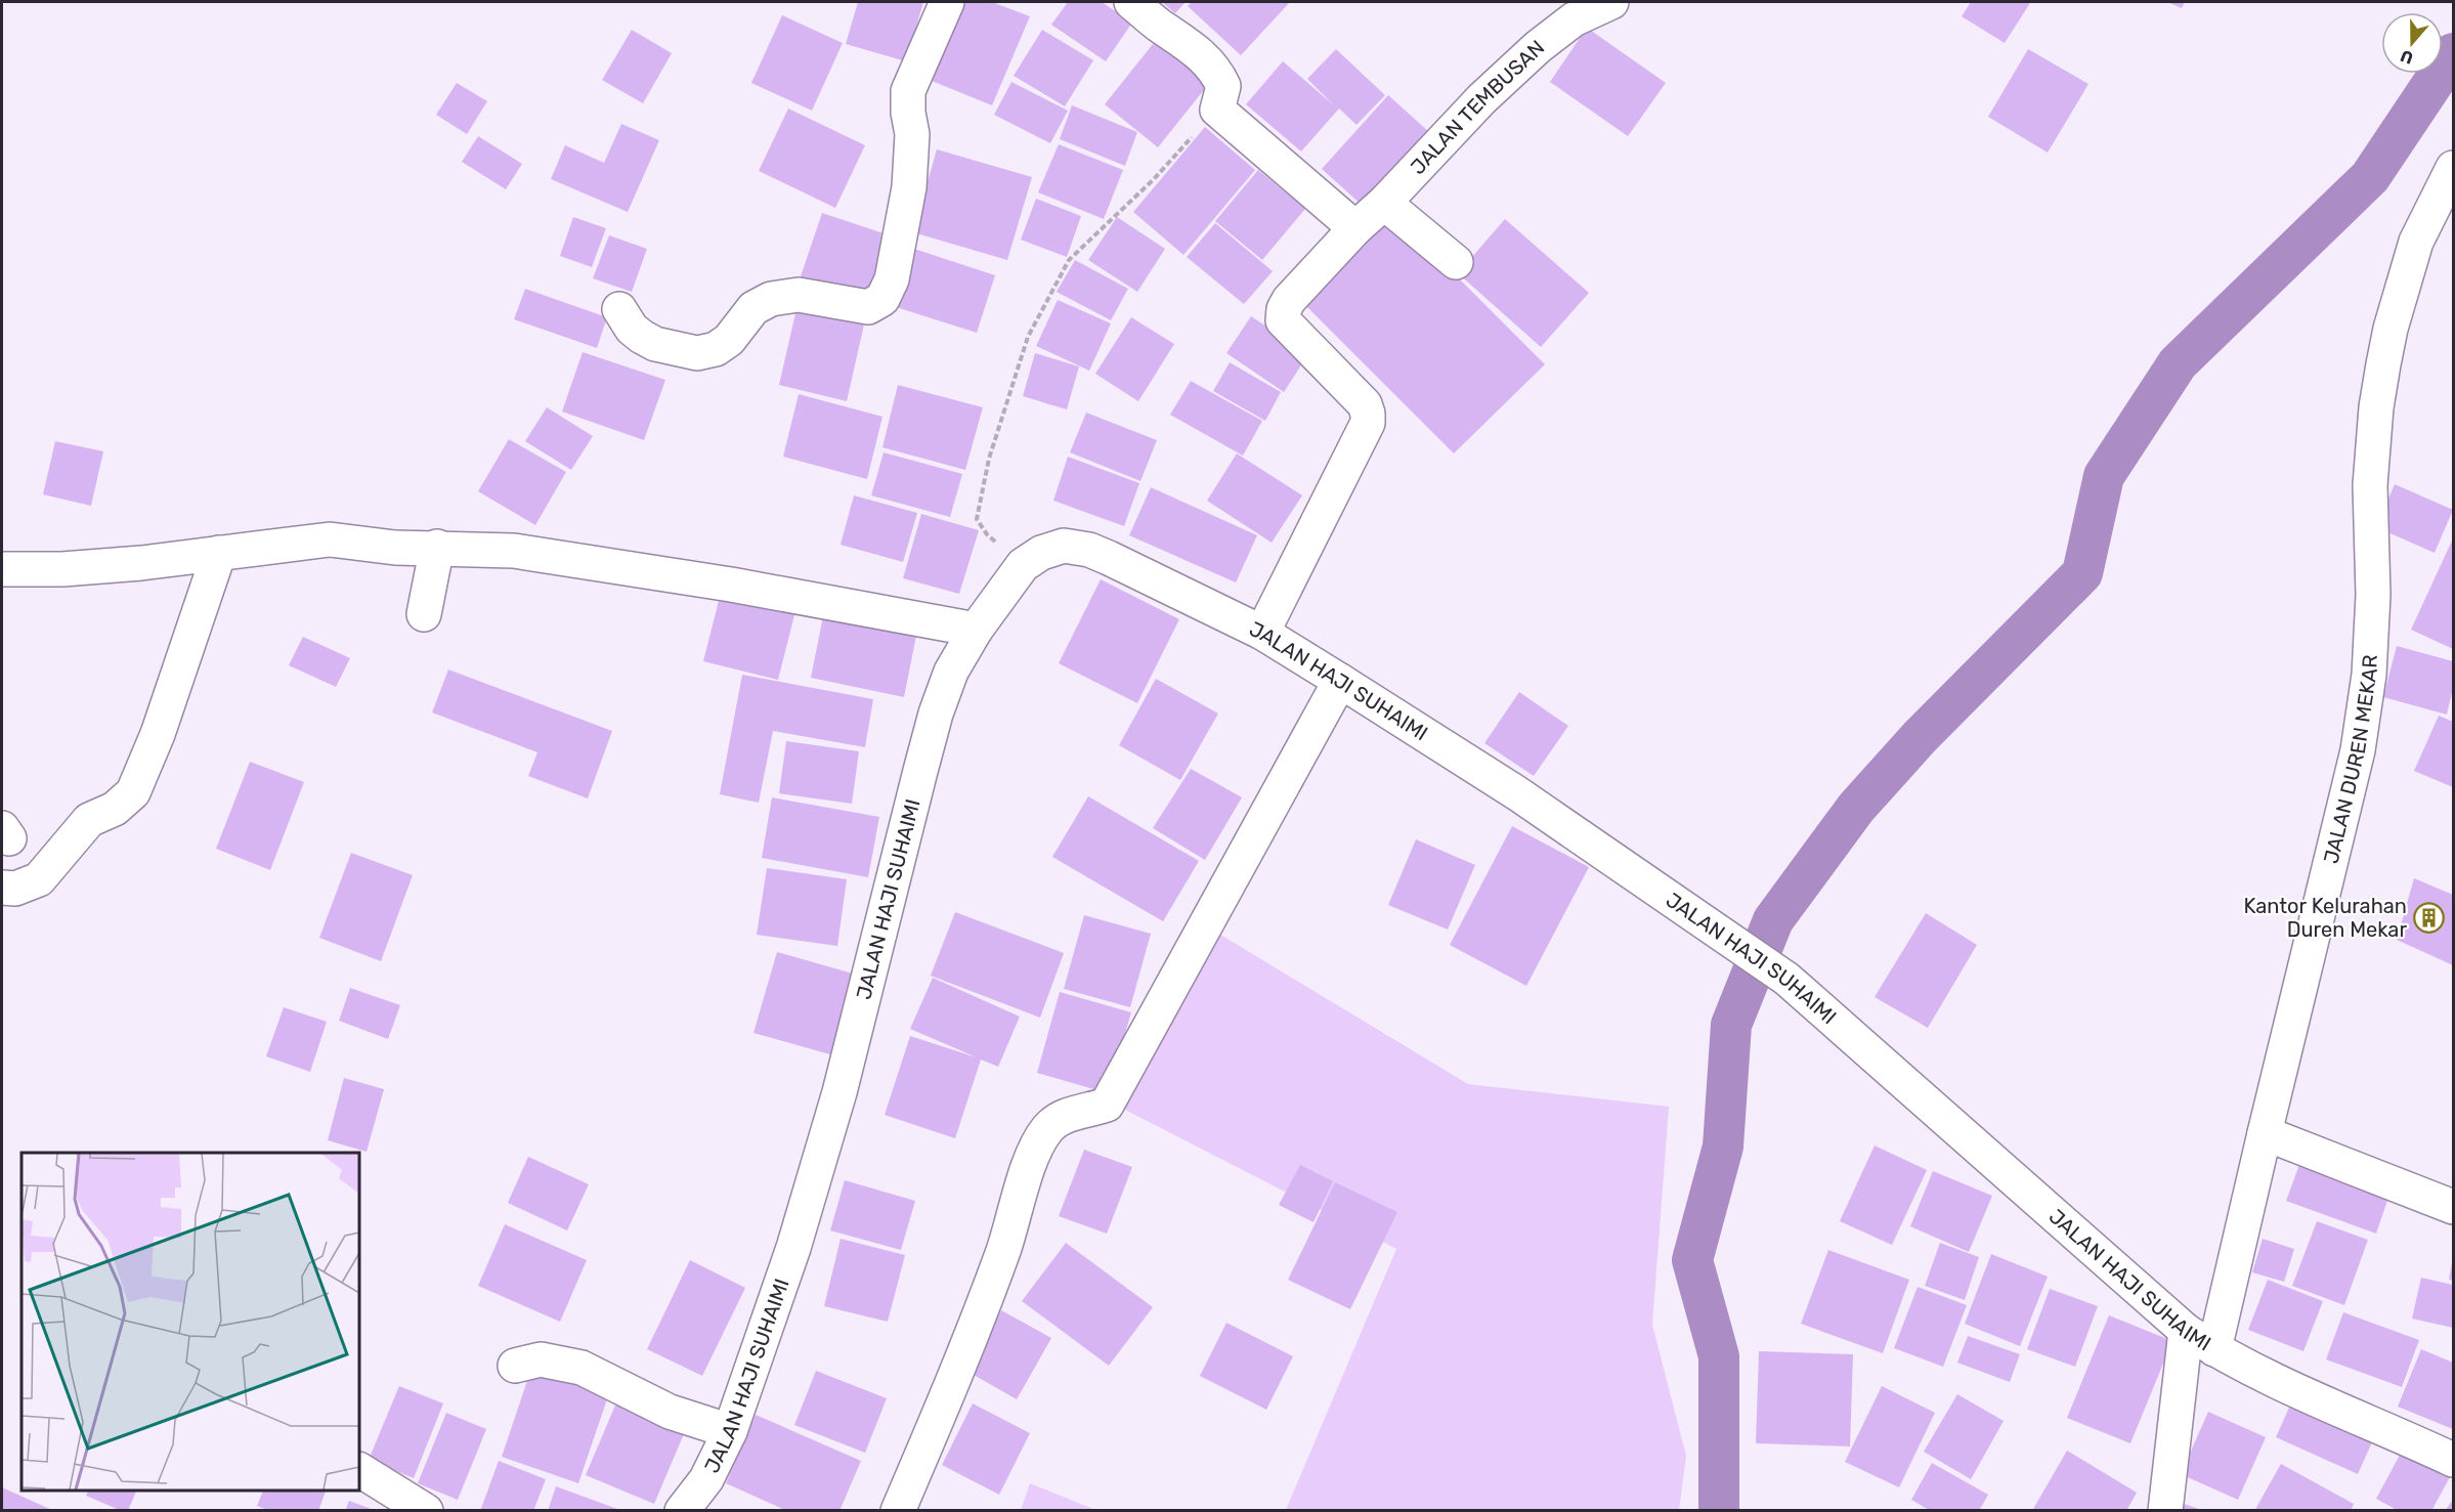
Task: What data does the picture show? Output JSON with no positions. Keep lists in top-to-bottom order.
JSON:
{
  "streets": {
    "street": ["JALAN TEMBUSAN", "JALAN HAJI SUHAIMI", "JALAN DUREN MEKAR"]
  },
  "crossings": [
    ["JALAN TEMBUSAN", "JALAN HAJI SUHAIMI"],
    ["JALAN HAJI SUHAIMI", "JALAN DUREN MEKAR"]
  ],
  "places": {
    "building": ["Kantor Kelurahan Duren Mekar"]
  },
  "north": "bottom"
}
